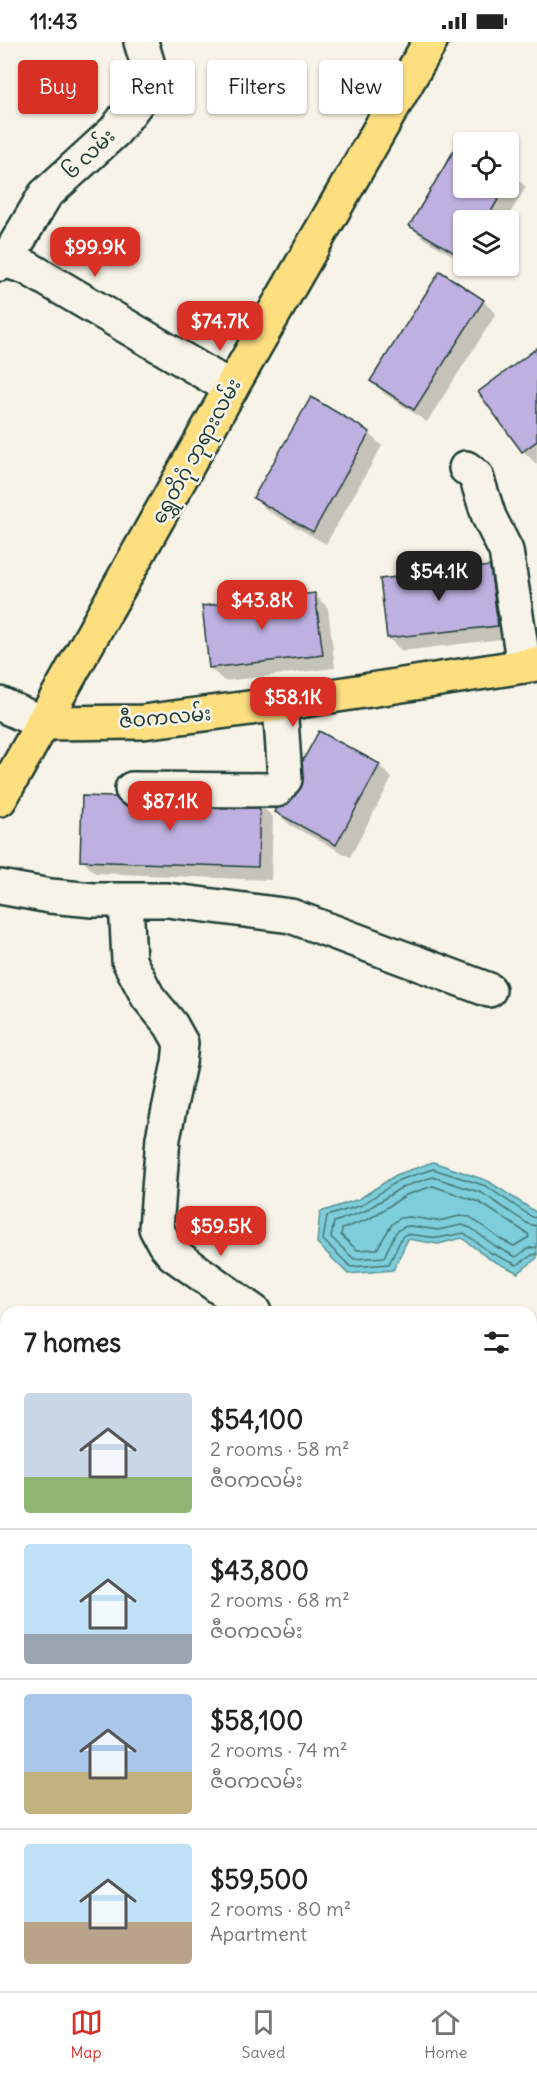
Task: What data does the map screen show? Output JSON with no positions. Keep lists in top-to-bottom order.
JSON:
{
  "streets": {
    "main road": ["ရွှေတိဂုံ ဘုရားလမ်း", "ဇီဝကလမ်း"],
    "street": ["၆ လမ်း"]
  },
  "crossings": [
    ["ရွှေတိဂုံ ဘုရားလမ်း", "ဇီဝကလမ်း"]
  ],
  "page": {
    "status": "11:43",
    "chip": [
      "Buy",
      "Rent",
      "Filters",
      "New"
    ],
    "price": [
      "$99.9K",
      "$74.7K",
      "$54.1K",
      "$43.8K",
      "$58.1K",
      "$87.1K",
      "$59.5K"
    ],
    "heading": "7 homes",
    "list": [
      {
        "name": "$54,100",
        "note": "2 rooms · 58 m² · ဇီဝကလမ်း"
      },
      {
        "name": "$43,800",
        "note": "2 rooms · 68 m² · ဇီဝကလမ်း"
      },
      {
        "name": "$58,100",
        "note": "2 rooms · 74 m² · ဇီဝကလမ်း"
      },
      {
        "name": "$59,500",
        "note": "2 rooms · 80 m² · Apartment"
      }
    ],
    "tabs": ["Map", "Saved", "Home"]
  }
}
